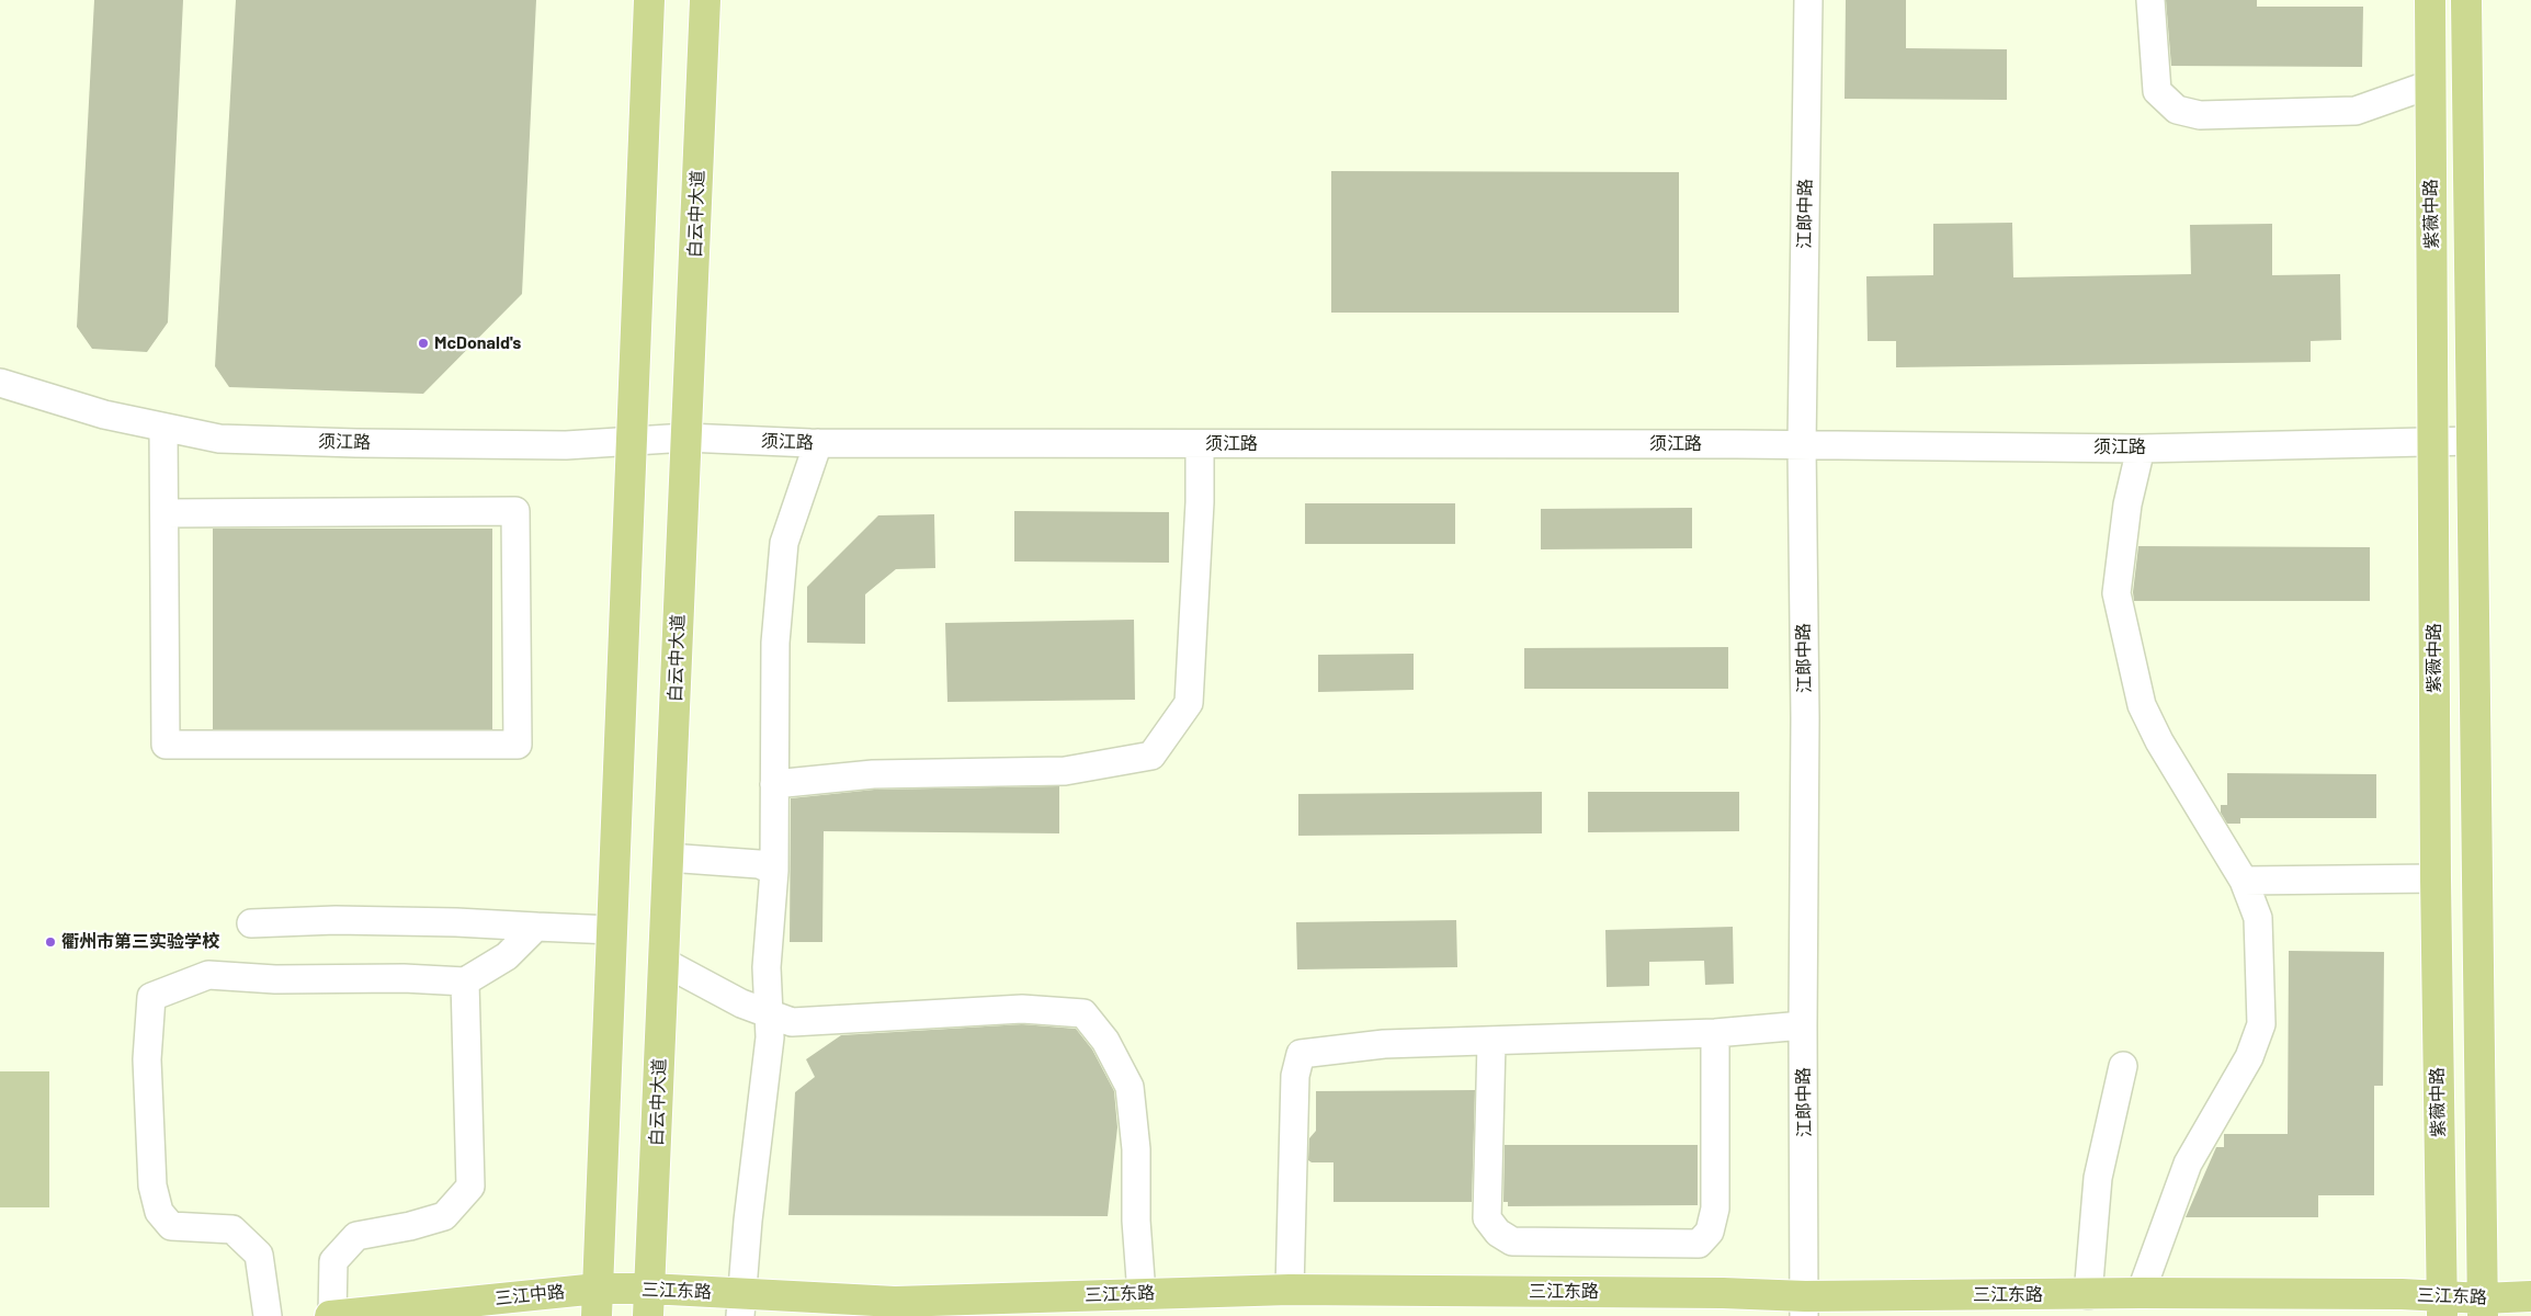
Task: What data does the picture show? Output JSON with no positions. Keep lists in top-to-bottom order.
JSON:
{
  "streets": {
    "main road": [
      "白云中大道",
      "紫薇中路",
      "三江东路",
      "三江中路"
    ],
    "street": ["江郎中路", "须江路"]
  },
  "crossings": [
    ["白云中大道", "须江路"],
    ["白云中大道", "三江东路"],
    ["江郎中路", "须江路"],
    ["江郎中路", "三江东路"],
    ["紫薇中路", "须江路"],
    ["紫薇中路", "三江东路"],
    ["三江东路", "三江中路"]
  ],
  "places": ["McDonald's", "衢州市第三实验学校"]
}
